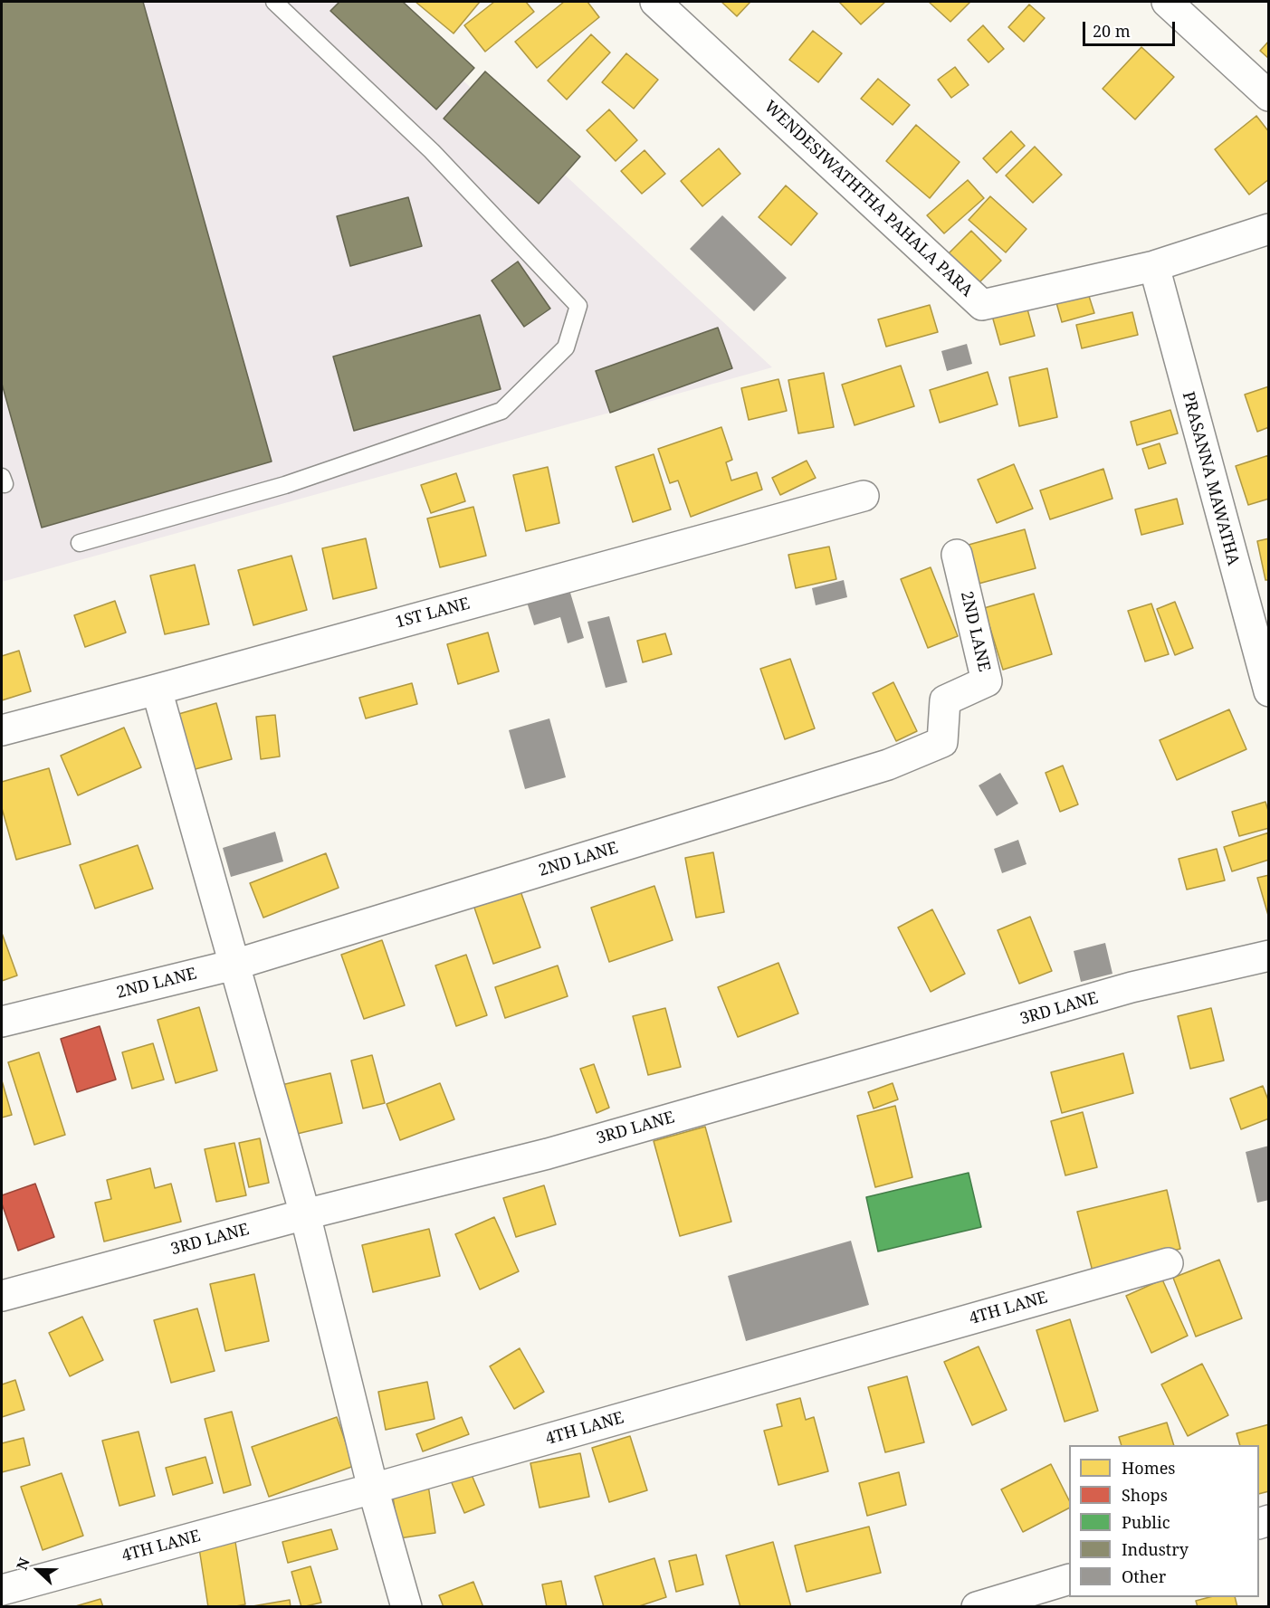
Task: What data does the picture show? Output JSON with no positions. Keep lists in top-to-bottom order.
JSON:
{
  "streets": {
    "street": [
      "WENDESIWATHTHA PAHALA PARA",
      "PRASANNA MAWATHA",
      "1ST LANE",
      "2ND LANE",
      "3RD LANE",
      "4TH LANE"
    ]
  },
  "crossings": [
    ["WENDESIWATHTHA PAHALA PARA", "PRASANNA MAWATHA"]
  ],
  "legend": [
    "Homes",
    "Shops",
    "Public",
    "Industry",
    "Other"
  ],
  "scale_bar": "20 m",
  "north": "left"
}
